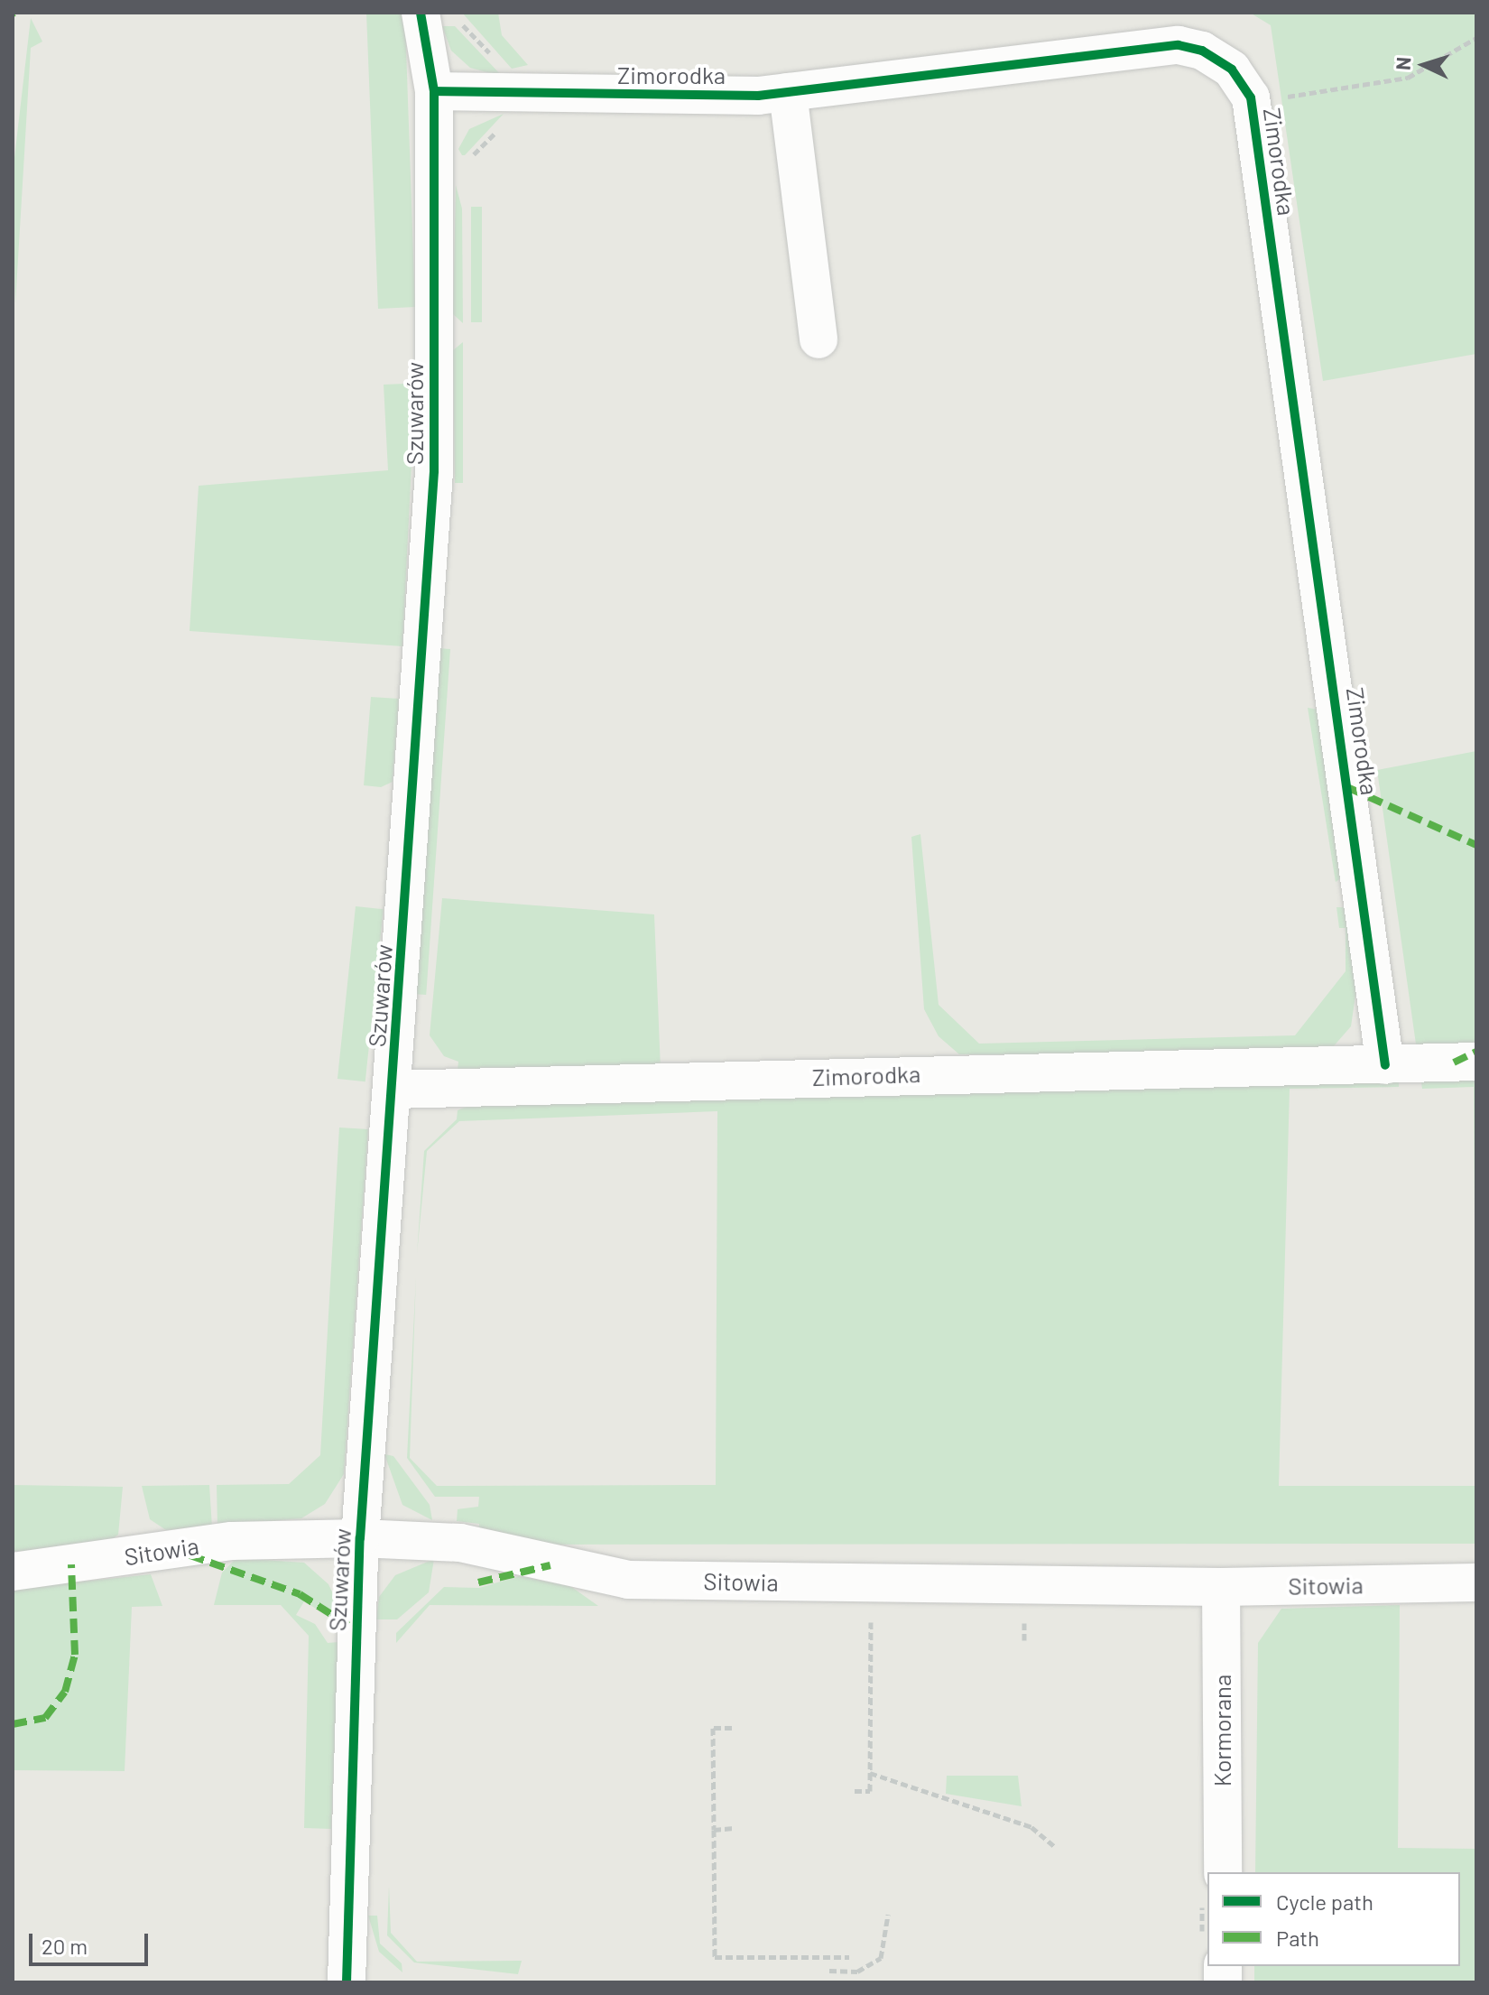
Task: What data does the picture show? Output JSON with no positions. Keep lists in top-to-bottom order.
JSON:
{
  "streets": {
    "street": [
      "Zimorodka",
      "Szuwarów",
      "Sitowia",
      "Kormorana"
    ]
  },
  "crossings": [
    ["Zimorodka", "Szuwarów"],
    ["Szuwarów", "Sitowia"],
    ["Sitowia", "Kormorana"]
  ],
  "legend": ["Cycle path", "Path"],
  "scale_bar": "20 m",
  "north": "left"
}
